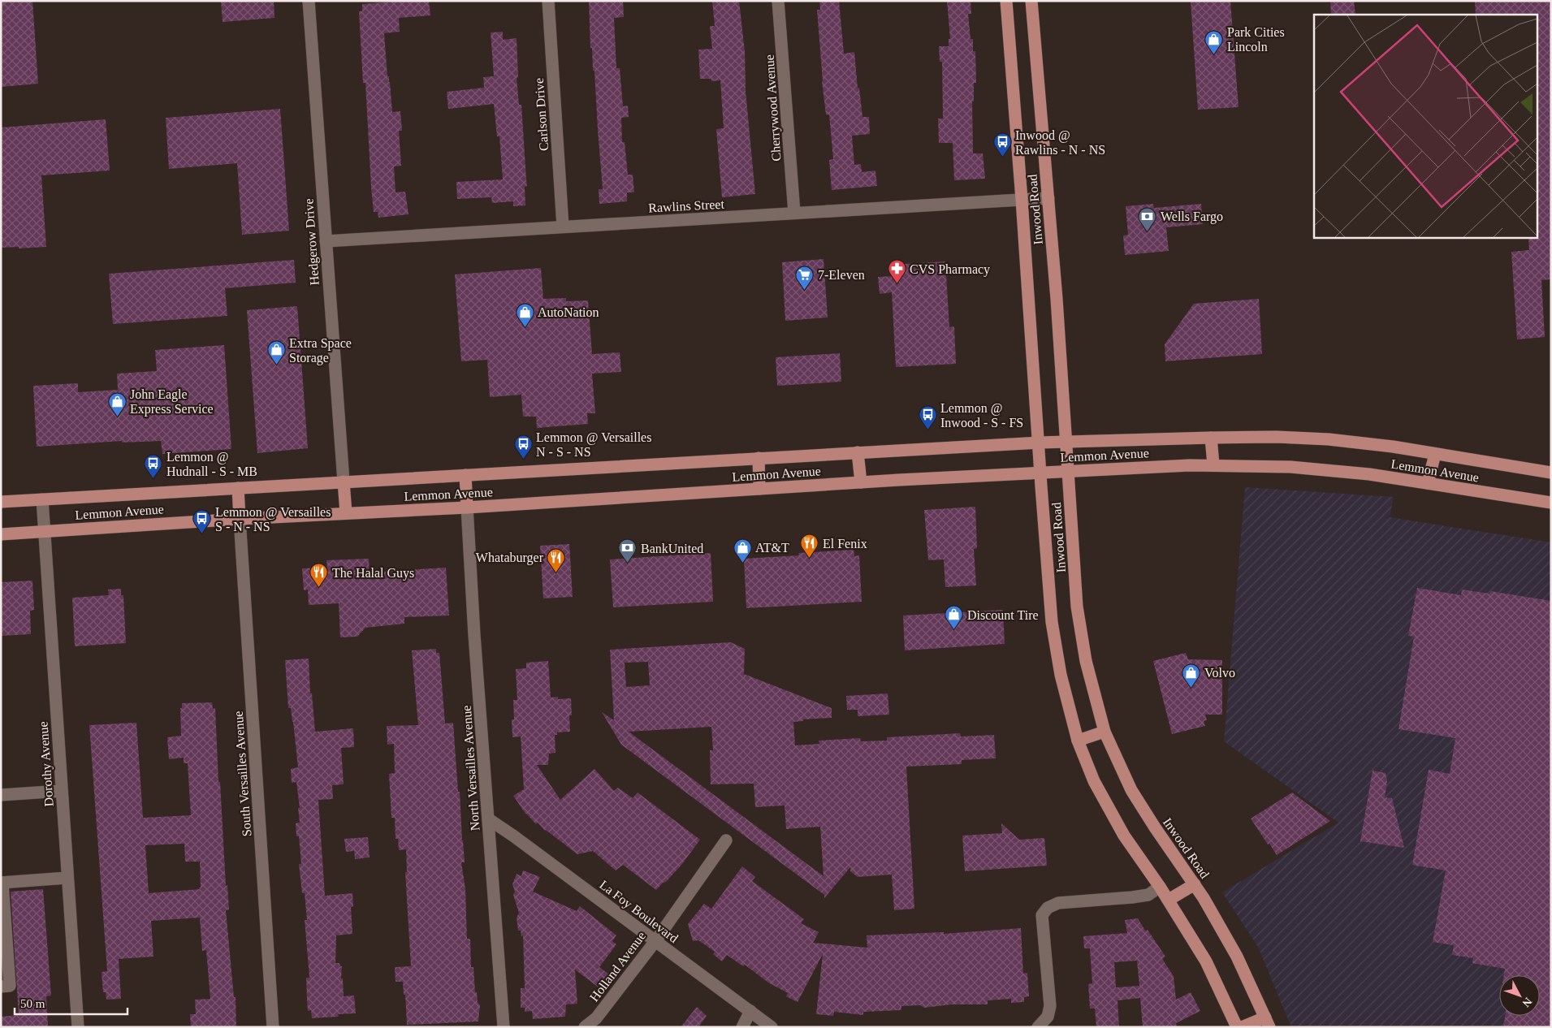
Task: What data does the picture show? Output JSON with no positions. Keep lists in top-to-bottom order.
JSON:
{
  "streets": {
    "main road": ["Inwood Road", "Lemmon Avenue"],
    "street": [
      "Cherrywood Avenue",
      "Carlson Drive",
      "Rawlins Street",
      "Hedgerow Drive",
      "Dorothy Avenue",
      "North Versailles Avenue",
      "South Versailles Avenue",
      "La Foy Boulevard",
      "Holland Avenue"
    ]
  },
  "crossings": [
    ["Cherrywood Avenue", "Rawlins Street"],
    ["Carlson Drive", "Rawlins Street"],
    ["Rawlins Street", "Inwood Road"],
    ["Rawlins Street", "Hedgerow Drive"],
    ["Inwood Road", "Lemmon Avenue"],
    ["Hedgerow Drive", "Lemmon Avenue"],
    ["Lemmon Avenue", "Dorothy Avenue"],
    ["Lemmon Avenue", "North Versailles Avenue"],
    ["Lemmon Avenue", "South Versailles Avenue"],
    ["North Versailles Avenue", "La Foy Boulevard"],
    ["La Foy Boulevard", "Holland Avenue"]
  ],
  "places": {
    "shop": [
      "Park Cities Lincoln",
      "AutoNation",
      "Extra Space Storage",
      "John Eagle Express Service",
      "AT&T",
      "Discount Tire",
      "Volvo"
    ],
    "bus stop": [
      "Inwood @ Rawlins - N - NS",
      "Lemmon @ Inwood - S - FS",
      "Lemmon @ Versailles N - S - NS",
      "Lemmon @ Hudnall - S - MB",
      "Lemmon @ Versailles S - N - NS"
    ],
    "bank": ["Wells Fargo", "BankUnited"],
    "pharmacy": ["CVS Pharmacy"],
    "supermarket": ["7-Eleven"],
    "restaurant": ["El Fenix", "Whataburger", "The Halal Guys"]
  },
  "scale_bar": "50 m",
  "north": "bottom right"
}
